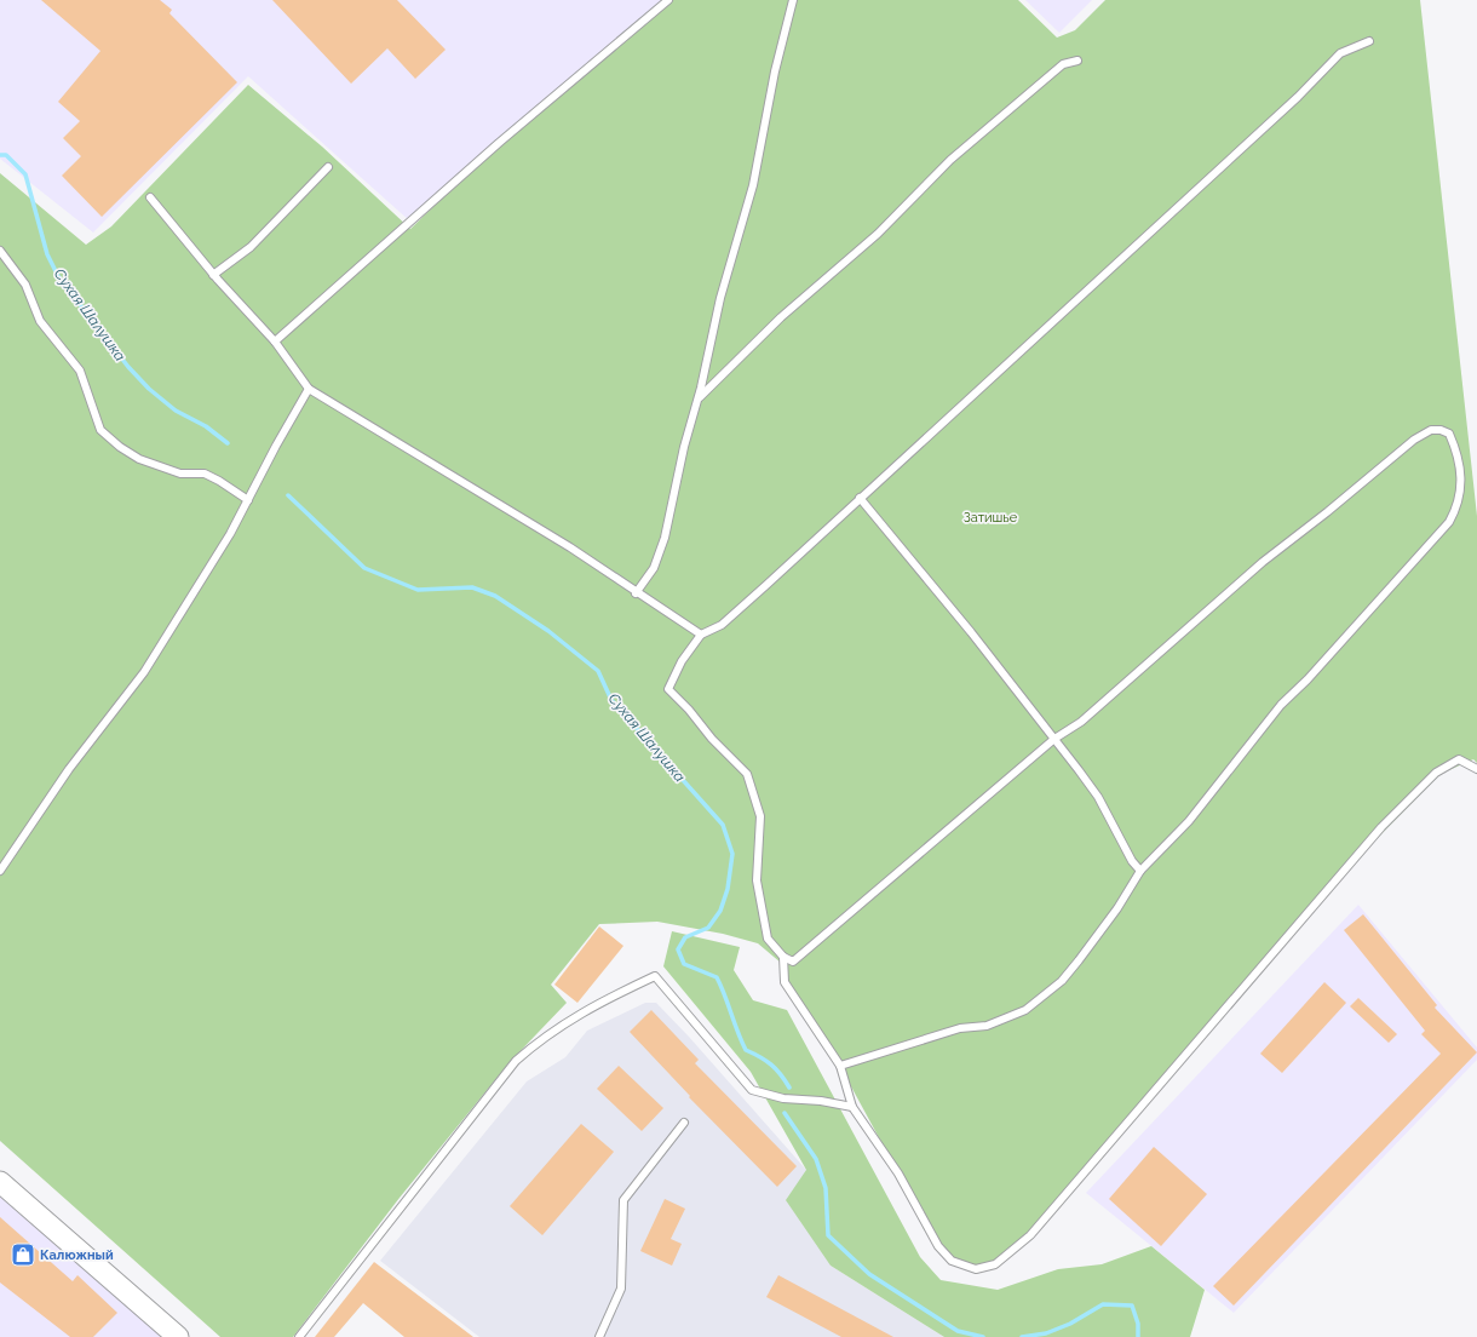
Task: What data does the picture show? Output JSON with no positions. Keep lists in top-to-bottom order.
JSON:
{
  "water": ["Сухая Шалушка"],
  "parks": ["Затишье"],
  "places": {
    "shop": ["Калюжный"]
  }
}
